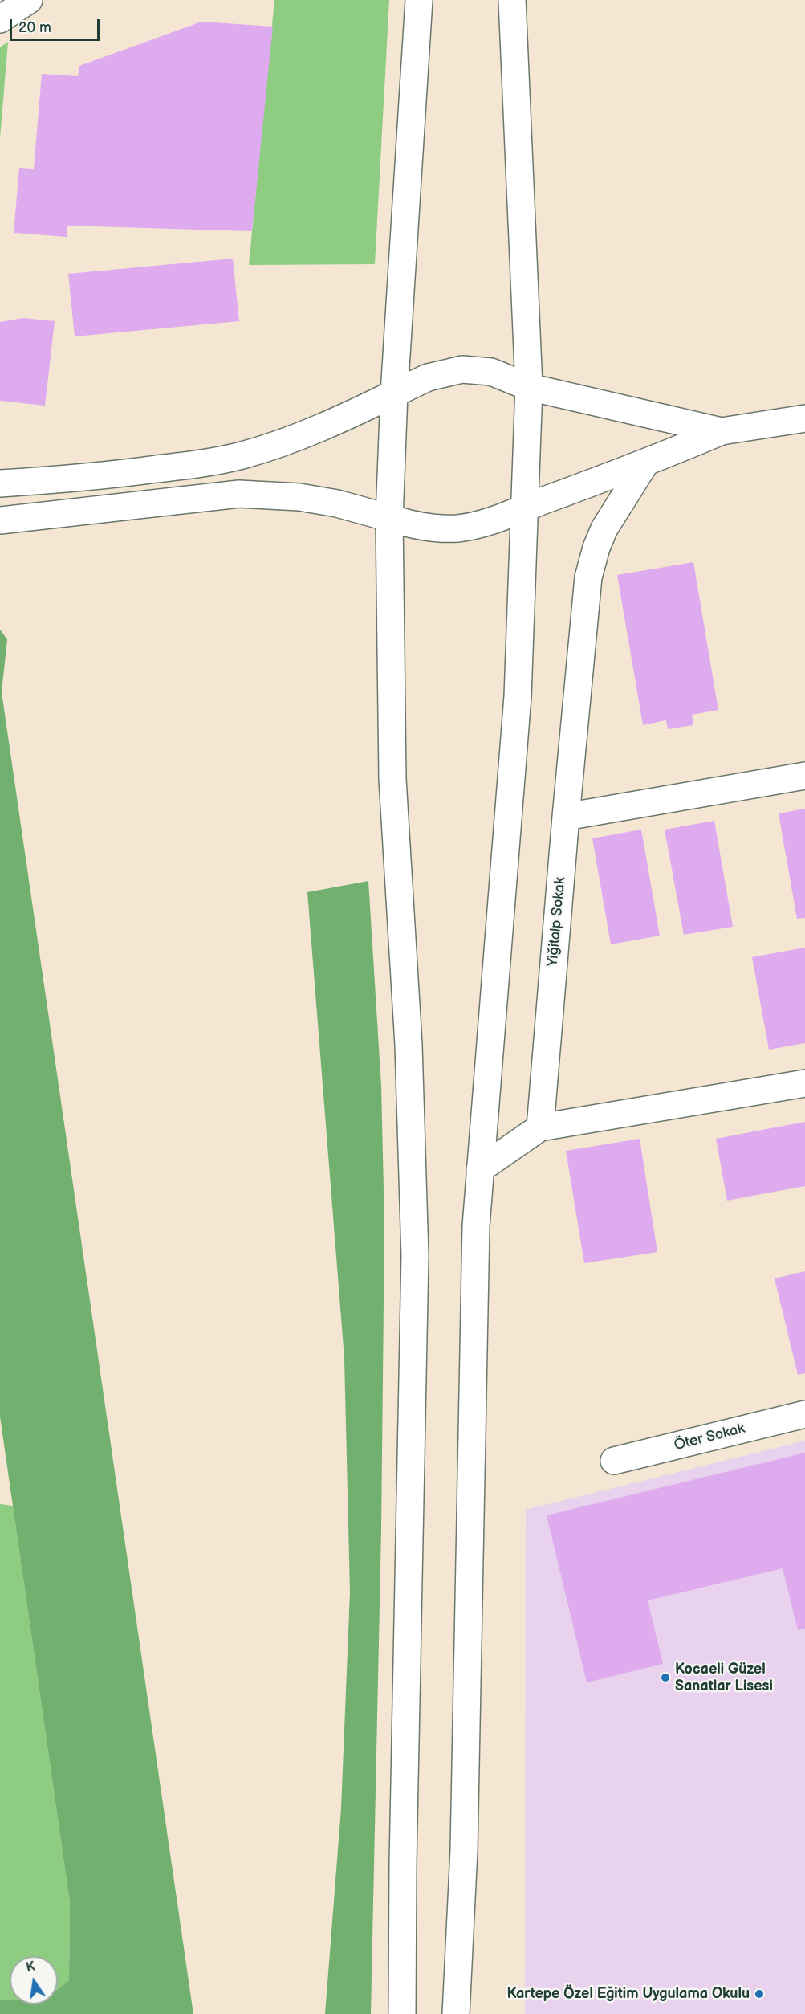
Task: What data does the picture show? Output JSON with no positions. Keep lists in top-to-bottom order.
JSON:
{
  "streets": {
    "main road": ["Yiğitalp Sokak", "Öter Sokak"]
  },
  "places": ["Kocaeli Güzel Sanatlar Lisesi", "Kartepe Özel Eğitim Uygulama Okulu"],
  "scale_bar": "20 m",
  "north": "top"
}
